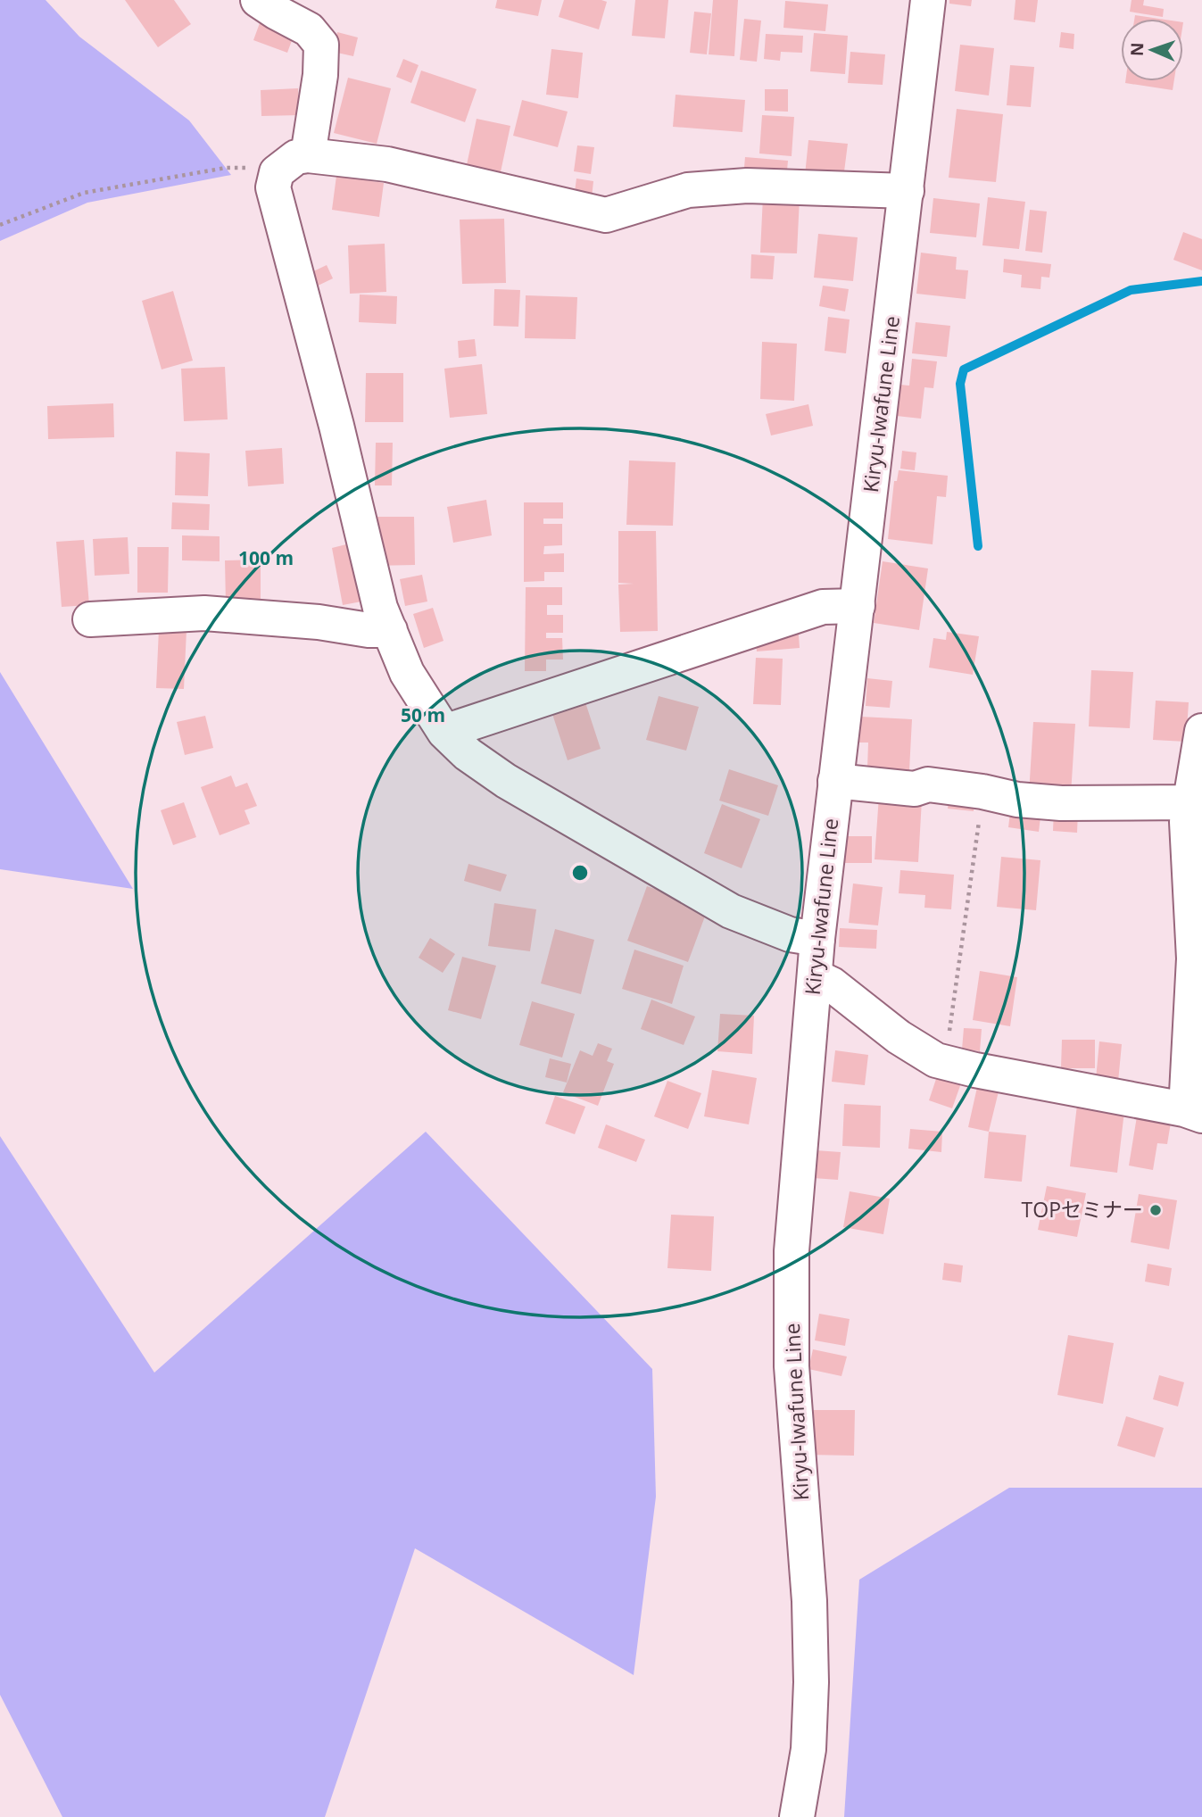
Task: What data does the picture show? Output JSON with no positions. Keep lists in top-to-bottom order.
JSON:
{
  "streets": {
    "main road": ["Kiryu-Iwafune Line"]
  },
  "places": ["TOPセミナー"],
  "north": "left",
  "rings": ["100 m", "50 m"]
}
